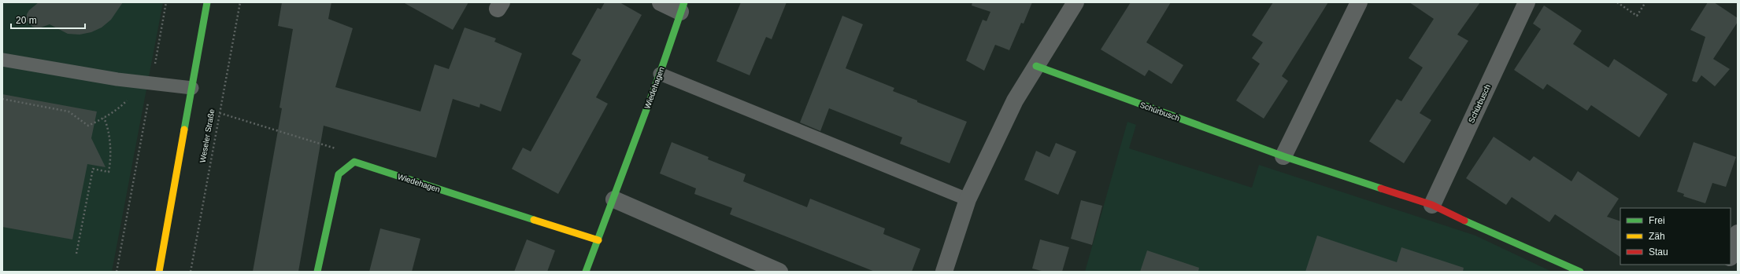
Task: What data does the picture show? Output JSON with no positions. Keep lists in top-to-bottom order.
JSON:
{
  "streets": {
    "street": ["Wiedehagen", "Schürbusch"],
    "path": ["Weseler Straße"]
  },
  "legend": ["Frei", "Zäh", "Stau"],
  "scale_bar": "20 m"
}
